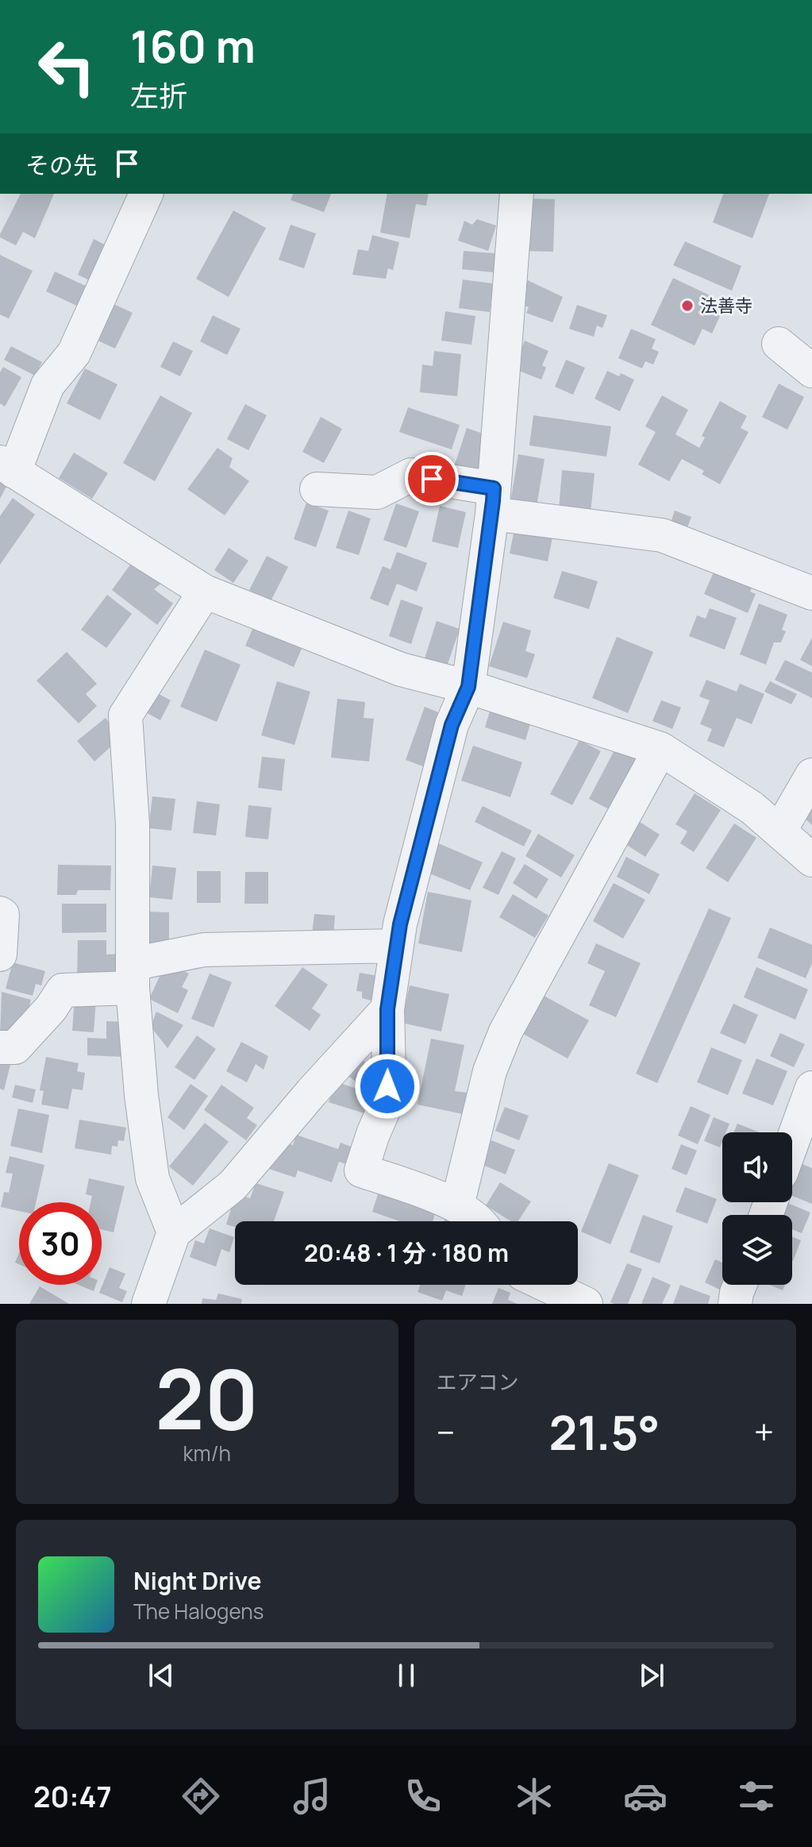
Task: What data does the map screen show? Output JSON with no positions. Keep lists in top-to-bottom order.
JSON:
{
  "places": ["法善寺"],
  "page": {
    "turn": ["160 m", "左折"],
    "then": "その先",
    "limit": "30",
    "trip": "20:48 · 1 分 · 180 m",
    "tile": [
      ["20", "km/h"],
      "エアコン"
    ],
    "heat": ["−", "21.5°", "+"],
    "song": ["Night Drive", "The Halogens"],
    "tabs": "20:47"
  }
}
